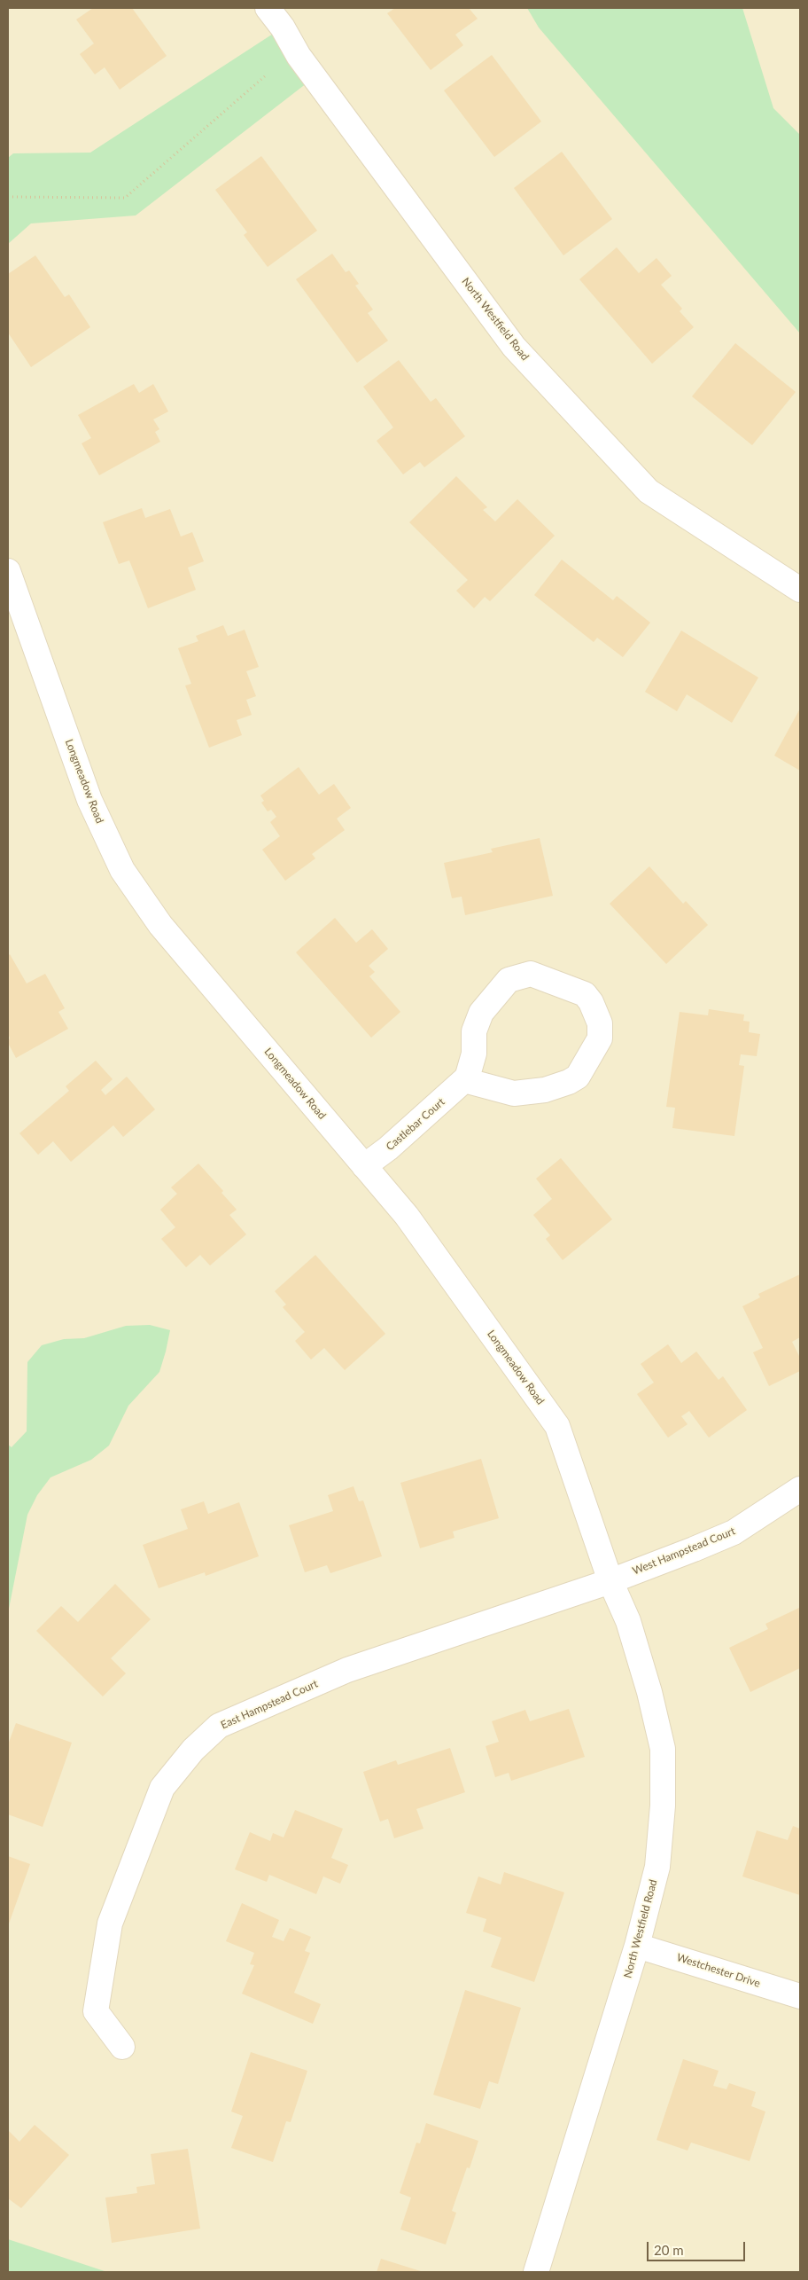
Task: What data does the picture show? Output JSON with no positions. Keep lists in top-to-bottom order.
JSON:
{
  "streets": {
    "street": [
      "North Westfield Road",
      "Longmeadow Road",
      "Castlebar Court",
      "West Hampstead Court",
      "East Hampstead Court",
      "Westchester Drive"
    ]
  },
  "crossings": [
    ["North Westfield Road", "Longmeadow Road"],
    ["North Westfield Road", "West Hampstead Court"],
    ["North Westfield Road", "East Hampstead Court"],
    ["North Westfield Road", "Westchester Drive"],
    ["Longmeadow Road", "Castlebar Court"],
    ["Longmeadow Road", "West Hampstead Court"],
    ["Longmeadow Road", "East Hampstead Court"],
    ["West Hampstead Court", "East Hampstead Court"]
  ],
  "scale_bar": "20 m"
}
